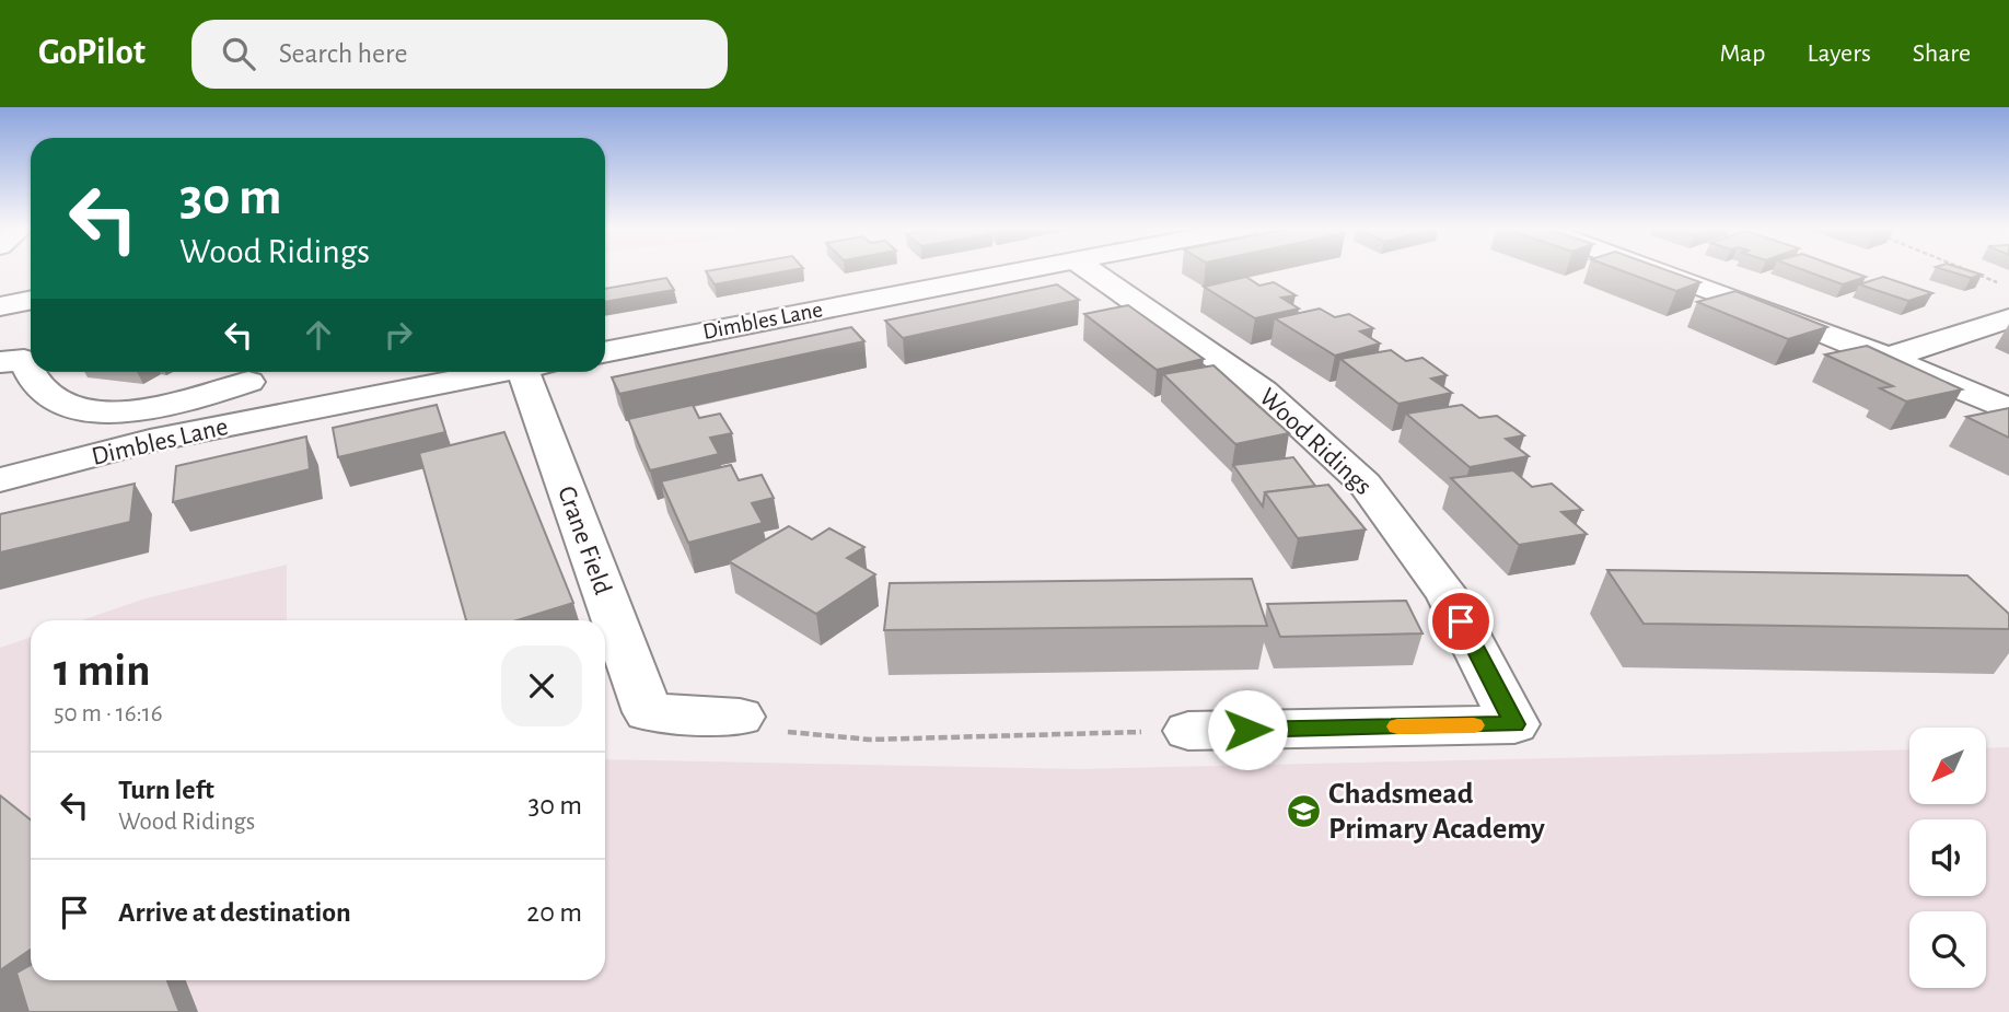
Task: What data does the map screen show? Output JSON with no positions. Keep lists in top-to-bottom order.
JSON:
{
  "streets": {
    "street": ["Dimbles Lane", "Wood Ridings", "Crane Field"]
  },
  "places": {
    "school or university": ["Chadsmead Primary Academy"]
  },
  "north": "bottom left",
  "page": {
    "header": "GoPilot",
    "search": "Search here",
    "nav": ["Map", "Layers", "Share"],
    "turn": ["30 m", "Wood Ridings"],
    "heading": ["1 min", "50 m · 16:16"],
    "list": [
      {
        "name": "Turn left",
        "note": "Wood Ridings",
        "value": "30 m"
      },
      {
        "name": "Arrive at destination",
        "value": "20 m"
      }
    ]
  }
}
